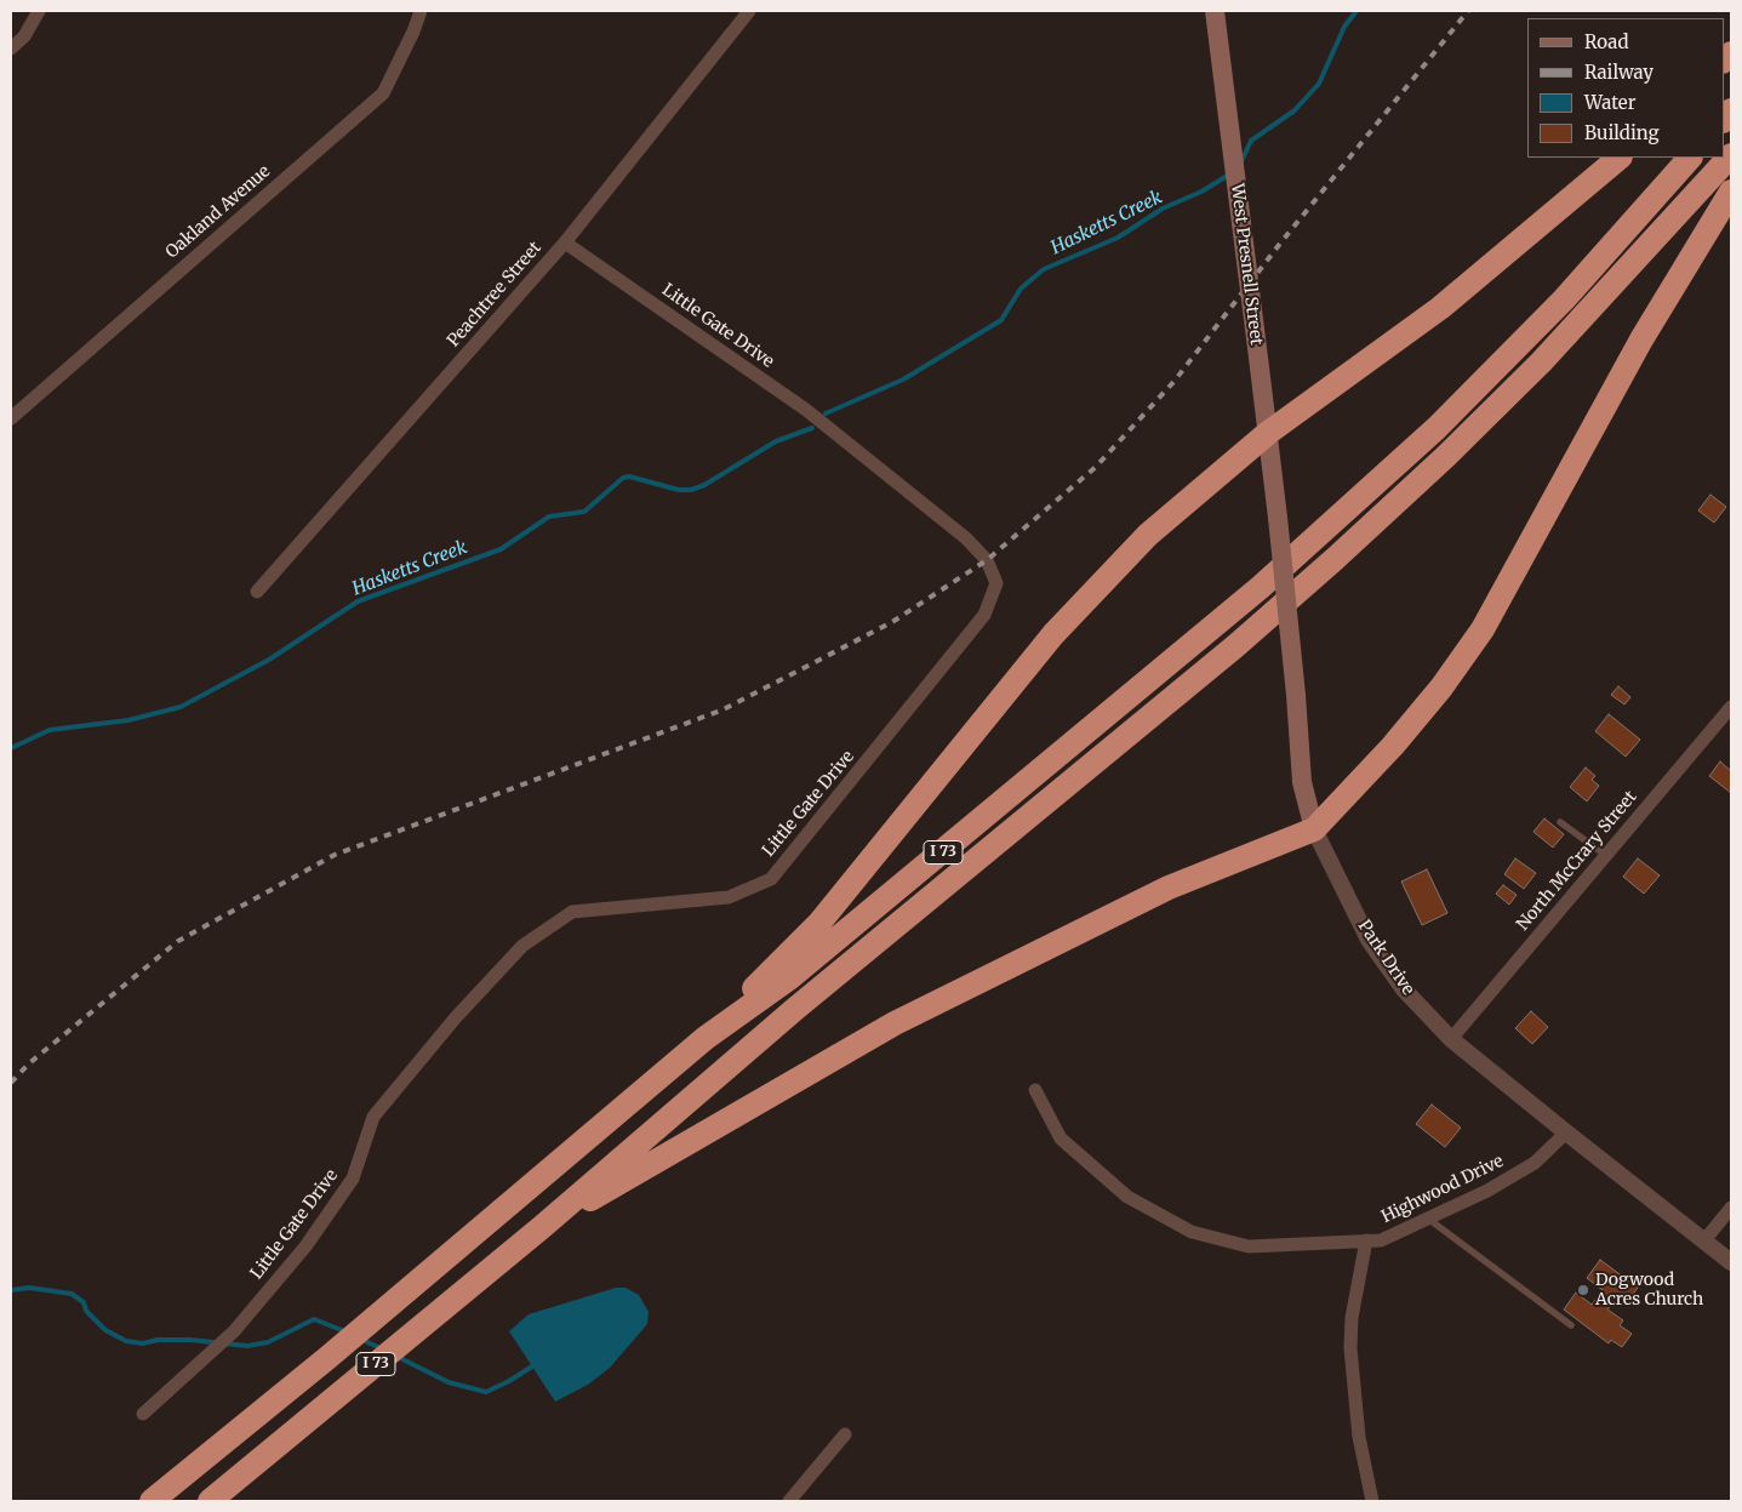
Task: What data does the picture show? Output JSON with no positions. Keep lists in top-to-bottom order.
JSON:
{
  "streets": {
    "highway": ["I 73"],
    "main road": ["West Presnell Street", "Park Drive"],
    "street": [
      "Oakland Avenue",
      "Peachtree Street",
      "Little Gate Drive",
      "North McCrary Street",
      "Highwood Drive"
    ]
  },
  "crossings": [
    ["West Presnell Street", "Park Drive"],
    ["Peachtree Street", "Little Gate Drive"],
    ["North McCrary Street", "Park Drive"],
    ["Park Drive", "Highwood Drive"]
  ],
  "water": ["Hasketts Creek"],
  "places": ["Dogwood Acres Church"],
  "legend": [
    "Road",
    "Railway",
    "Water",
    "Building"
  ]
}
